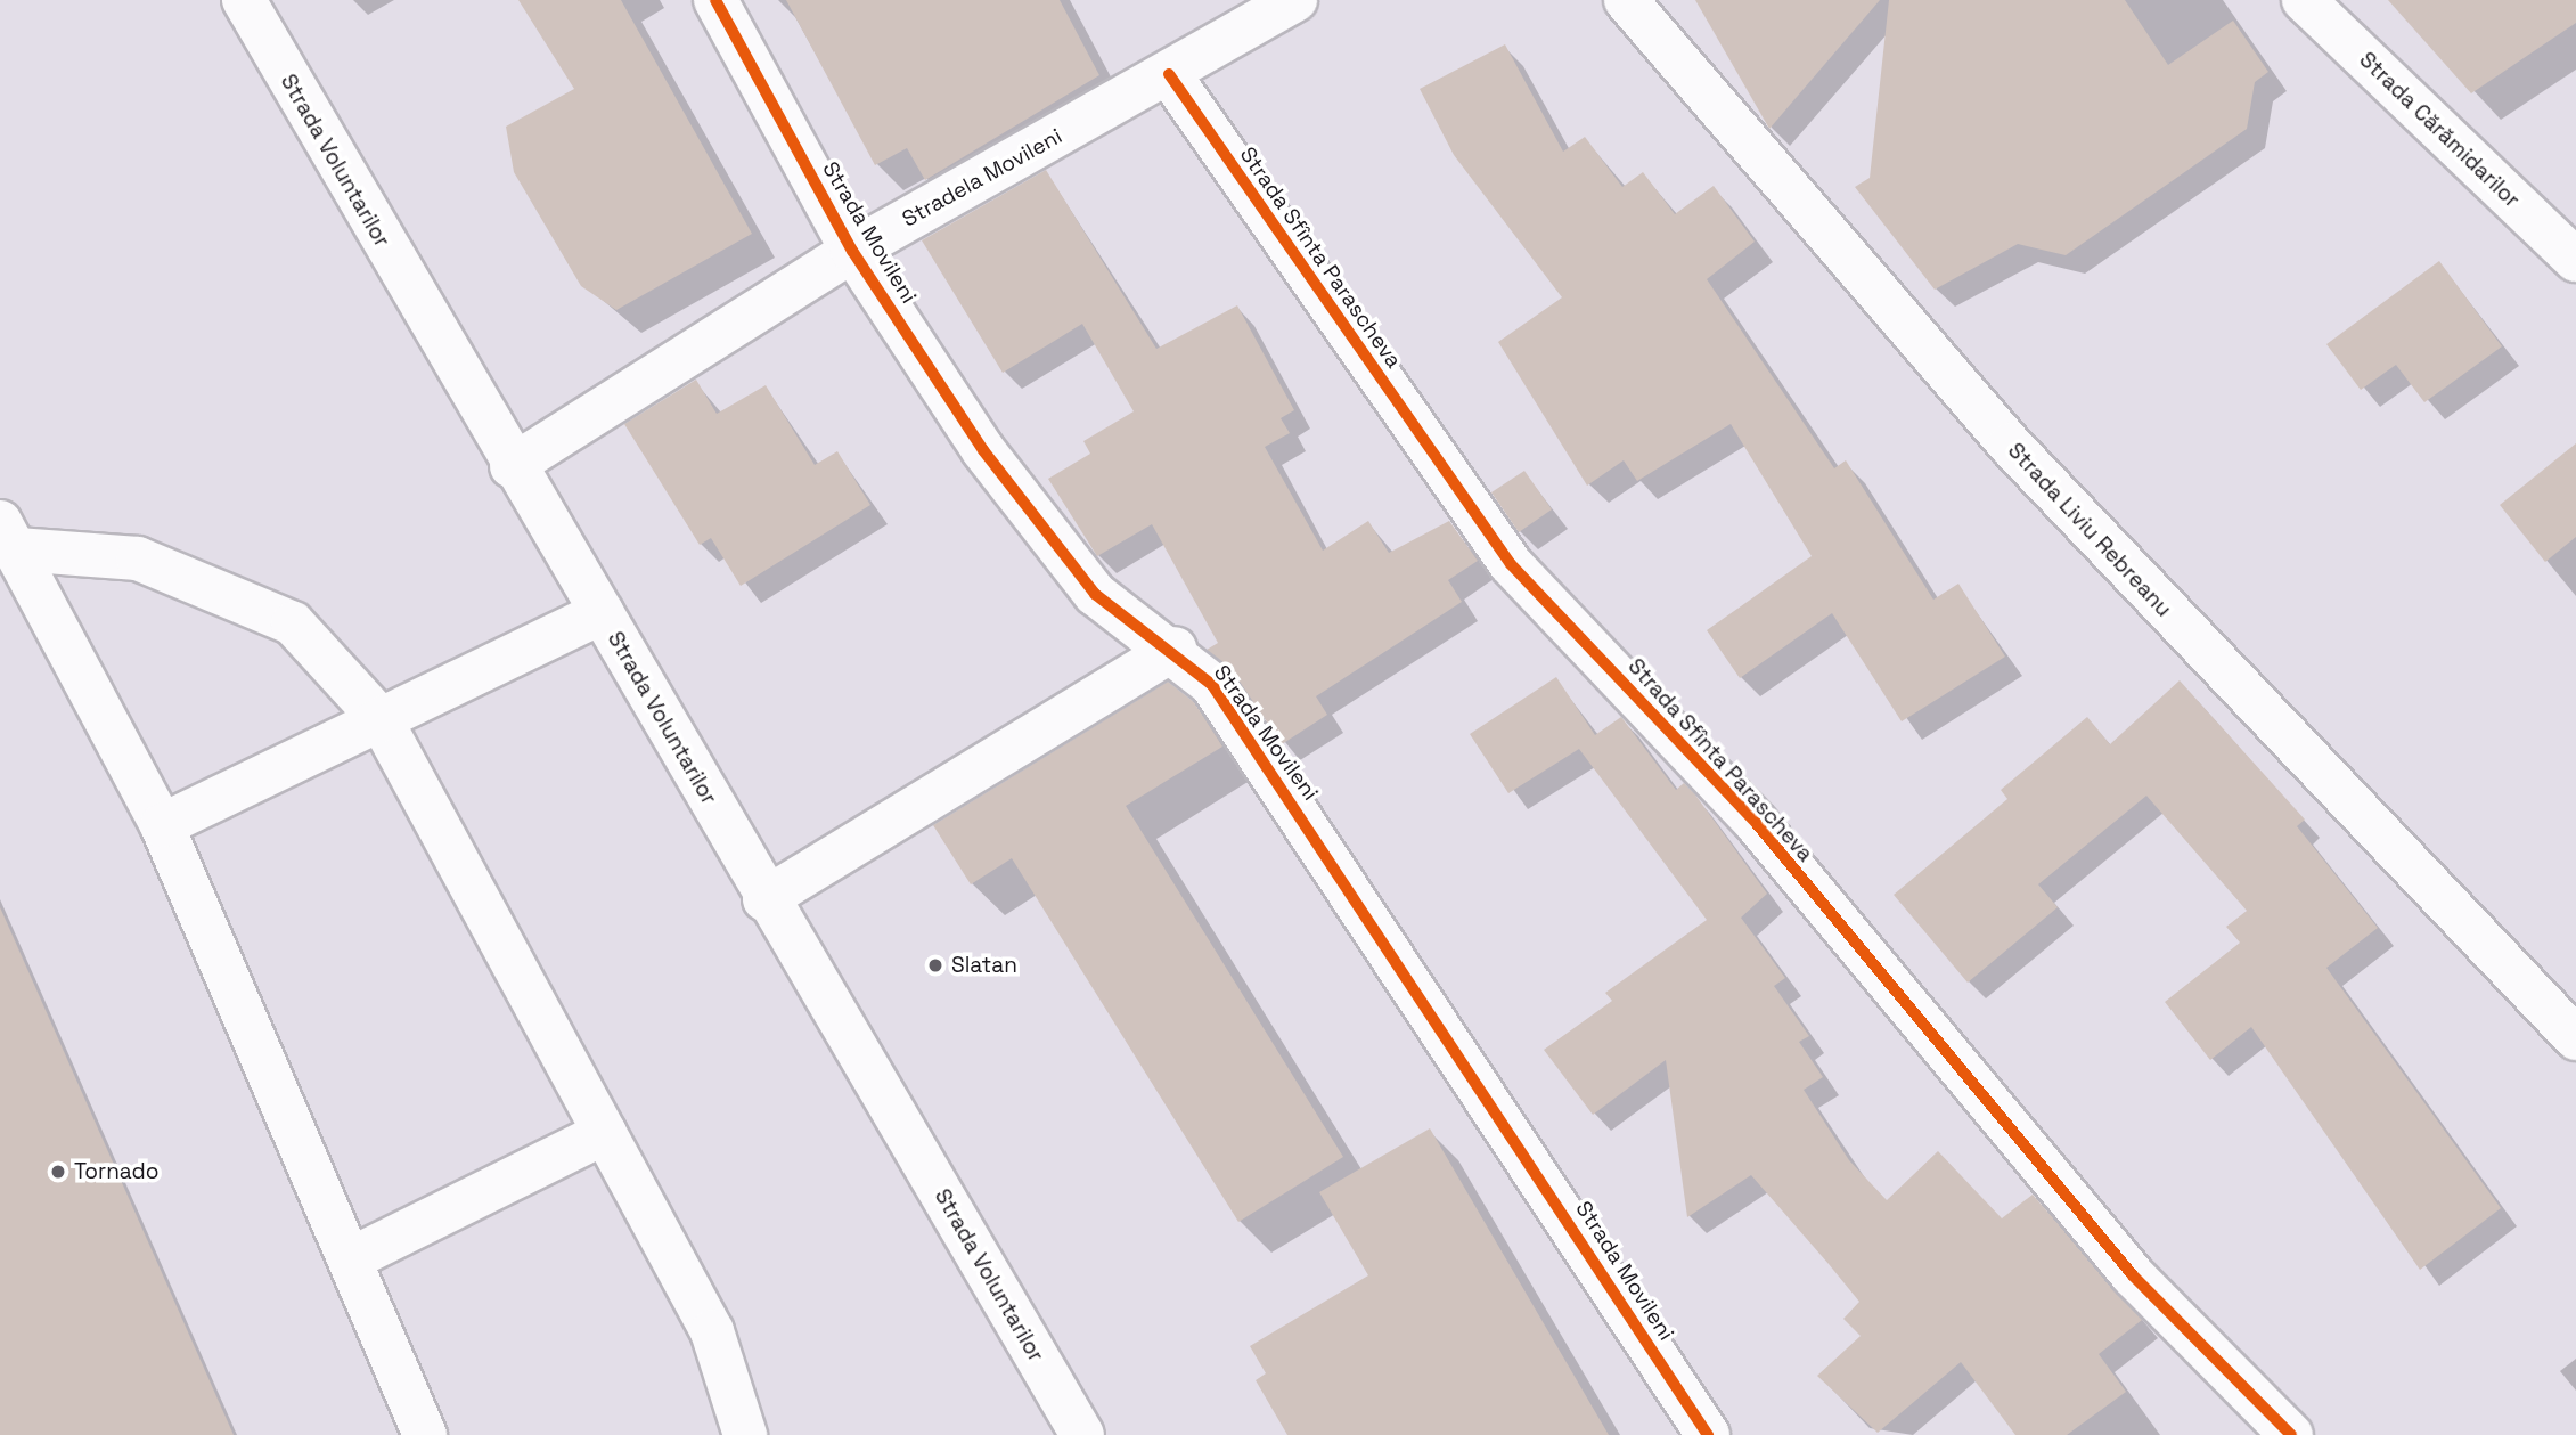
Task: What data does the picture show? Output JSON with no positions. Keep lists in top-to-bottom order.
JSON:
{
  "streets": {
    "street": [
      "Strada Cărămidarilor",
      "Strada Voluntarilor",
      "Stradela Movileni",
      "Strada Movileni",
      "Strada Sfînta Parascheva",
      "Strada Liviu Rebreanu"
    ]
  },
  "crossings": [
    ["Strada Voluntarilor", "Stradela Movileni"],
    ["Stradela Movileni", "Strada Movileni"],
    ["Stradela Movileni", "Strada Sfînta Parascheva"]
  ],
  "places": ["Slatan", "Tornado"]
}
